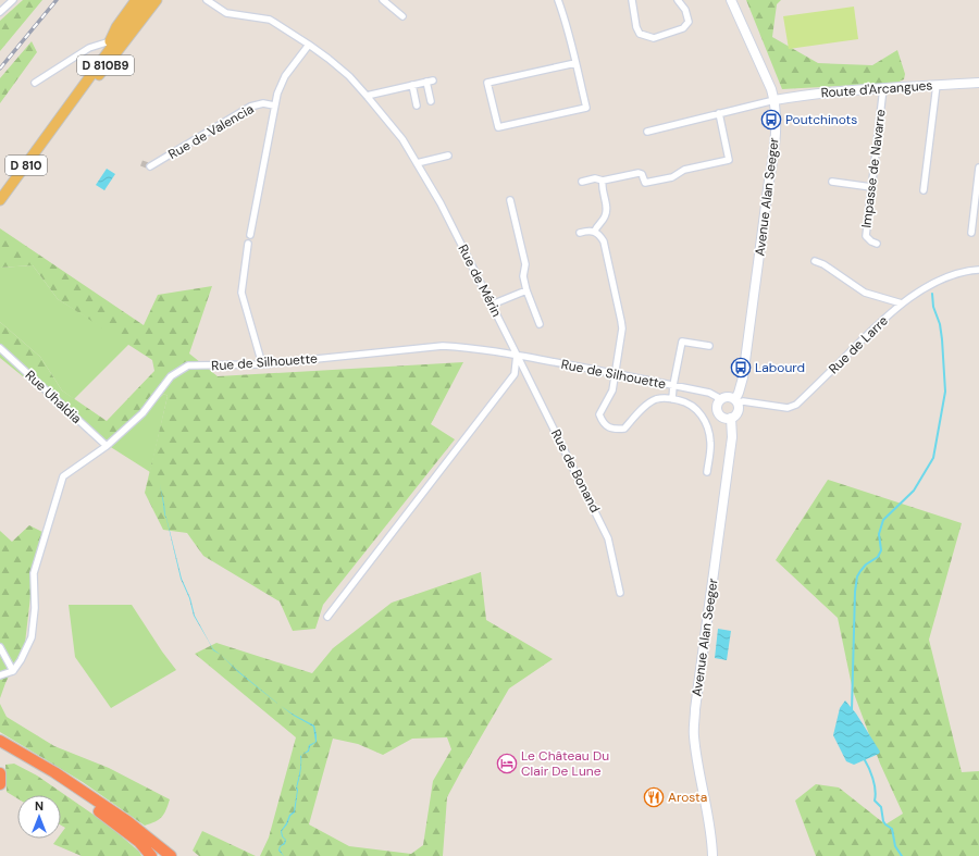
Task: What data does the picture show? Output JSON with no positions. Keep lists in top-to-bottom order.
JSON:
{
  "streets": {
    "main road": [
      "D 810B9",
      "Route d'Arcangues",
      "D 810",
      "Avenue Alan Seeger"
    ],
    "street": [
      "Rue de Valencia",
      "Impasse de Navarre",
      "Rue de Mérin",
      "Rue de Larre",
      "Rue de Silhouette",
      "Rue Uhaldia",
      "Rue de Bonand"
    ]
  },
  "crossings": [
    ["D 810B9", "D 810"],
    ["Route d'Arcangues", "Impasse de Navarre"],
    ["Route d'Arcangues", "Avenue Alan Seeger"],
    ["Avenue Alan Seeger", "Rue de Larre"],
    ["Avenue Alan Seeger", "Rue de Silhouette"],
    ["Rue de Mérin", "Rue de Silhouette"],
    ["Rue de Mérin", "Rue de Bonand"],
    ["Rue de Larre", "Rue de Silhouette"],
    ["Rue de Silhouette", "Rue Uhaldia"],
    ["Rue de Silhouette", "Rue de Bonand"]
  ],
  "places": {
    "bus stop": ["Poutchinots", "Labourd"],
    "hotel": ["Le Château Du Clair De Lune"],
    "restaurant": ["Arosta"]
  },
  "north": "top"
}
